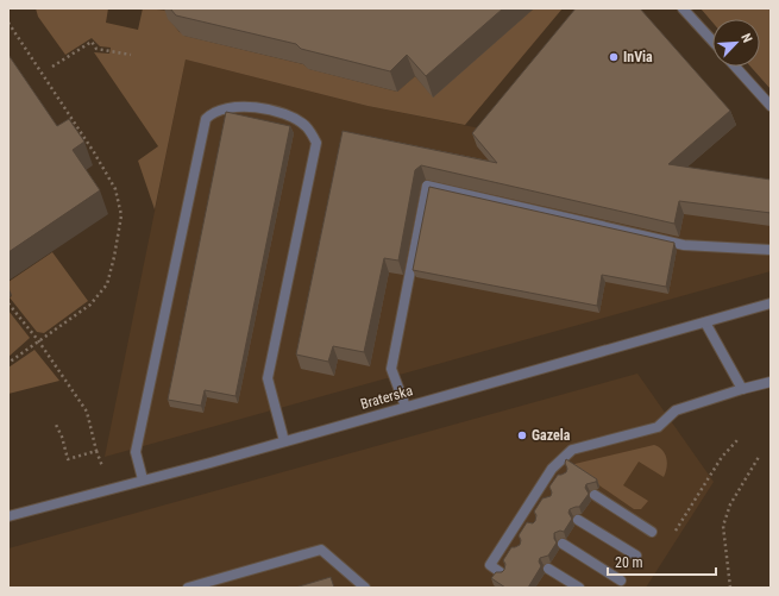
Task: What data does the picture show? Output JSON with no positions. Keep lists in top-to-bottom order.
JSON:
{
  "streets": {
    "street": ["Braterska"]
  },
  "places": ["InVia", "Gazela"],
  "scale_bar": "20 m",
  "north": "top right"
}
